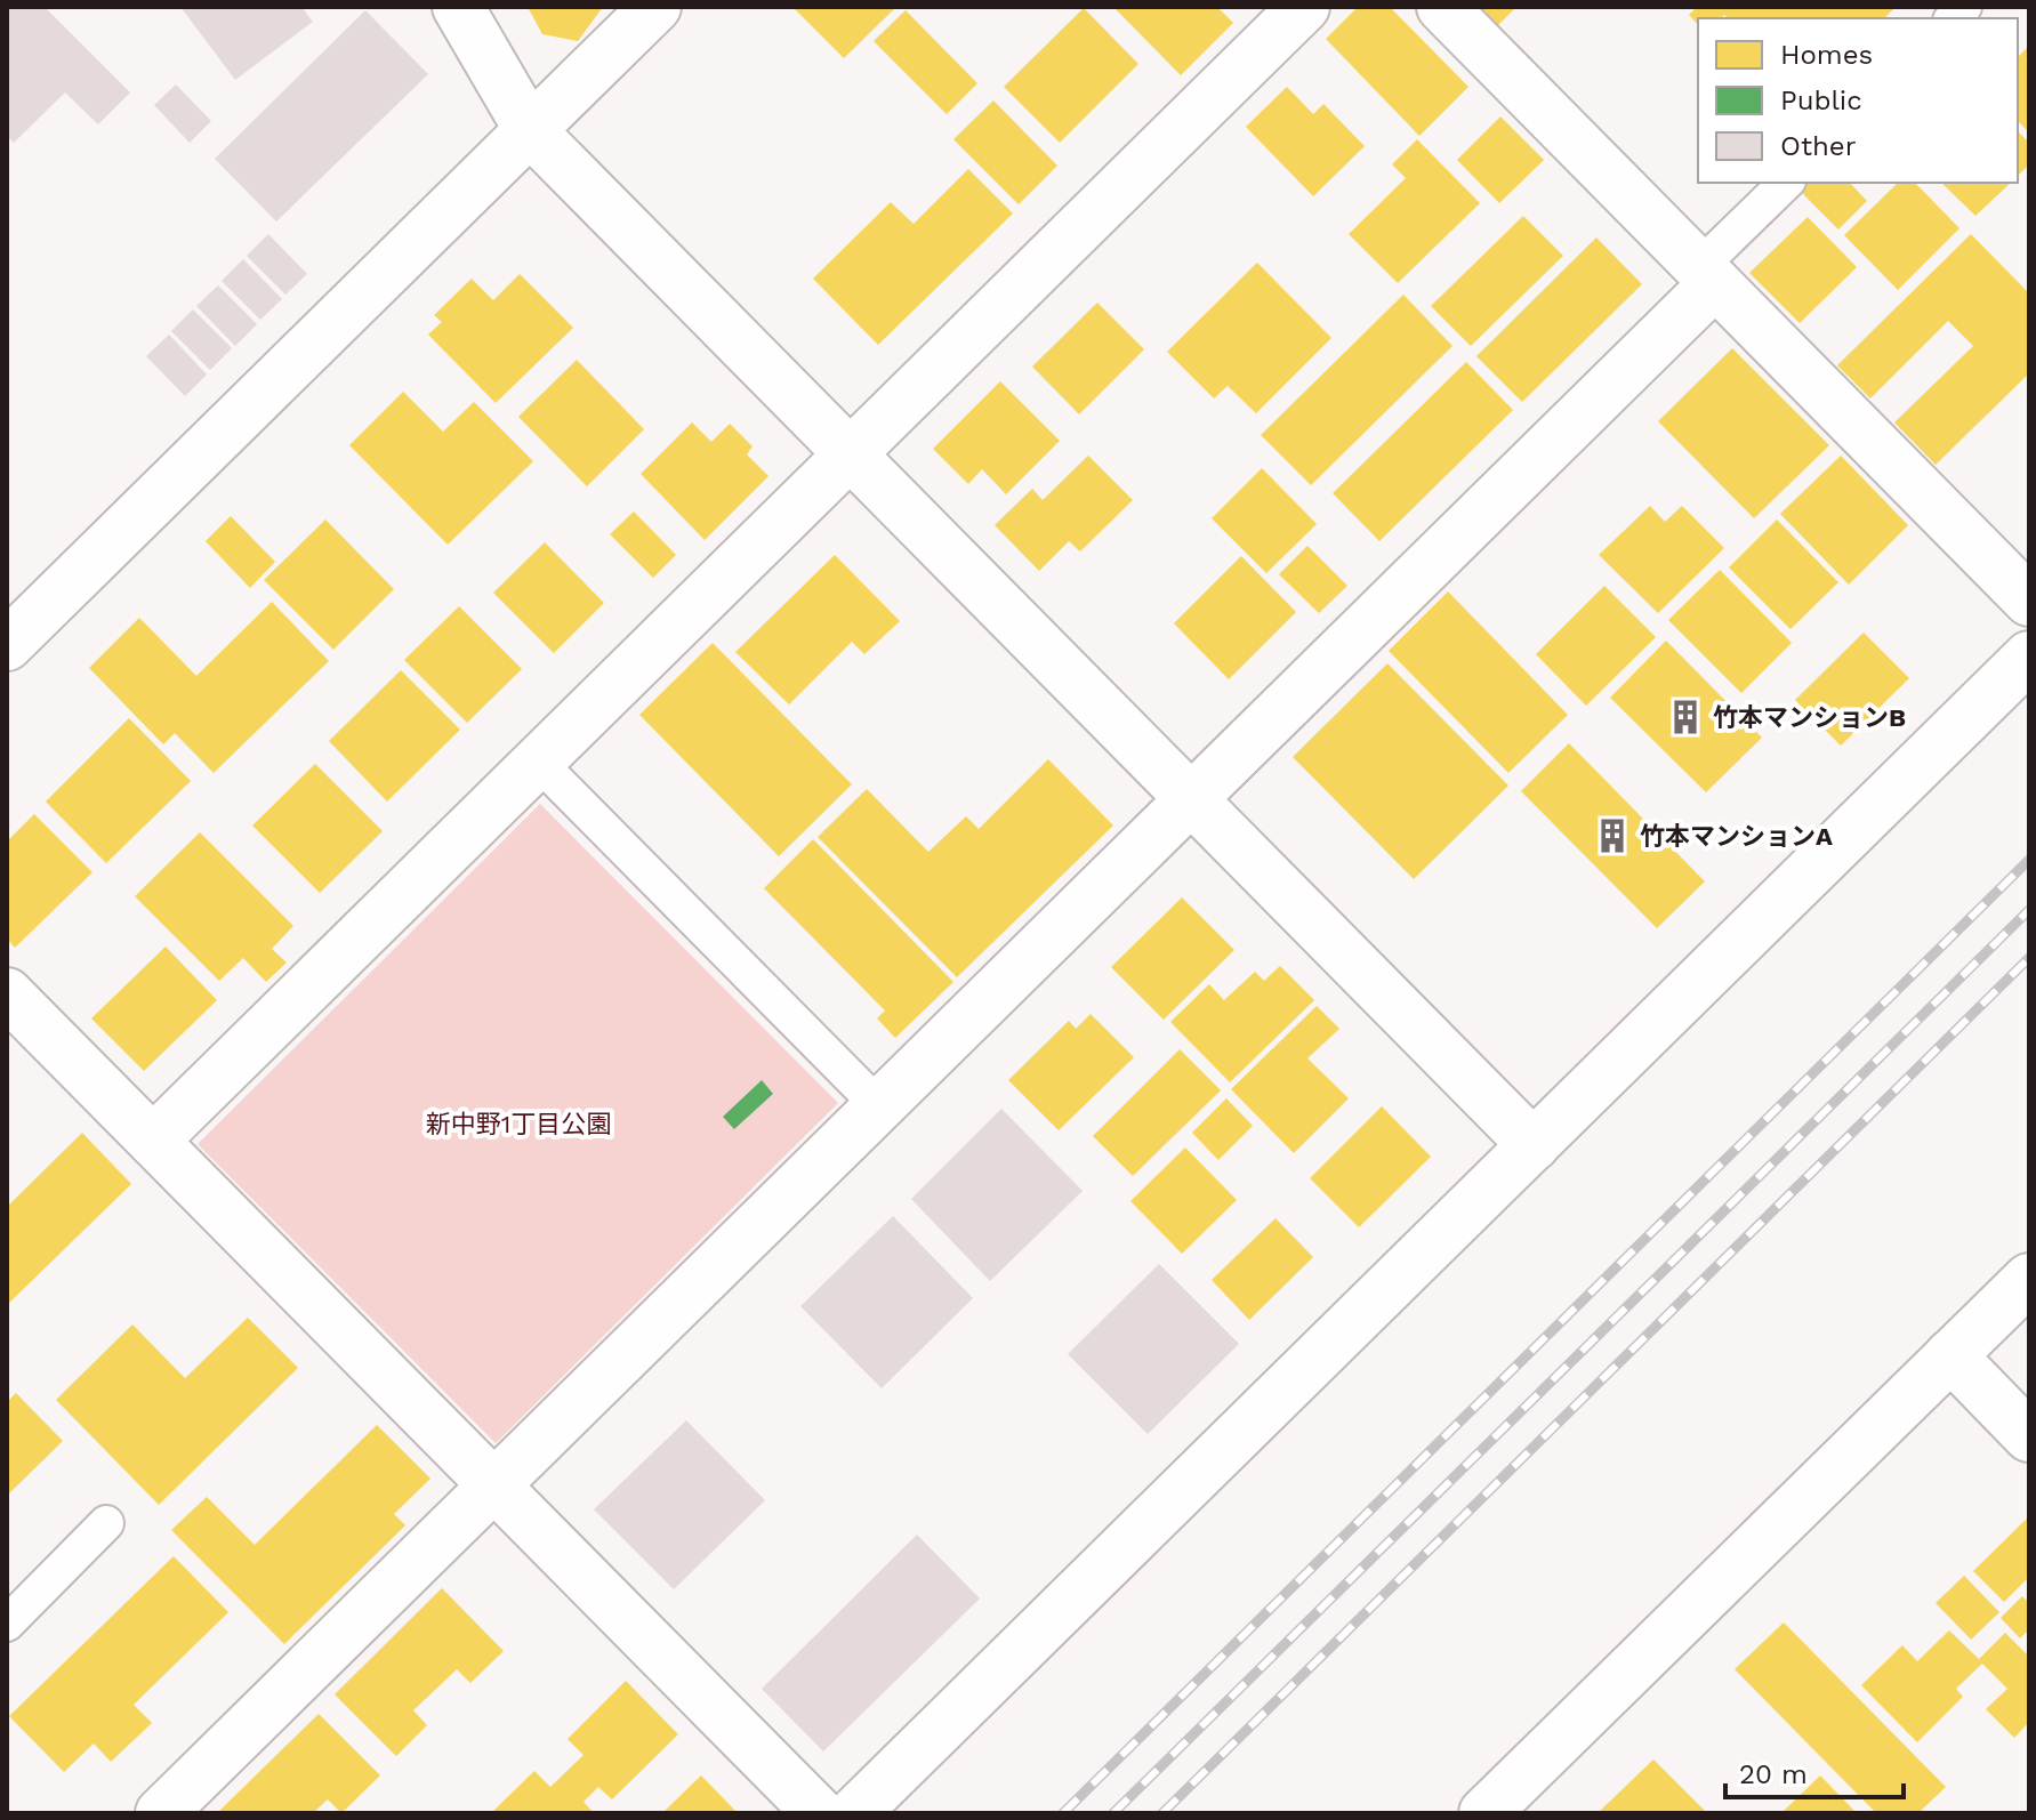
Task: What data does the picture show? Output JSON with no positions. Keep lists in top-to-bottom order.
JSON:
{
  "parks": ["新中野1丁目公園"],
  "places": {
    "building": ["竹本マンションB", "竹本マンションA"]
  },
  "legend": ["Homes", "Public", "Other"],
  "scale_bar": "20 m"
}
